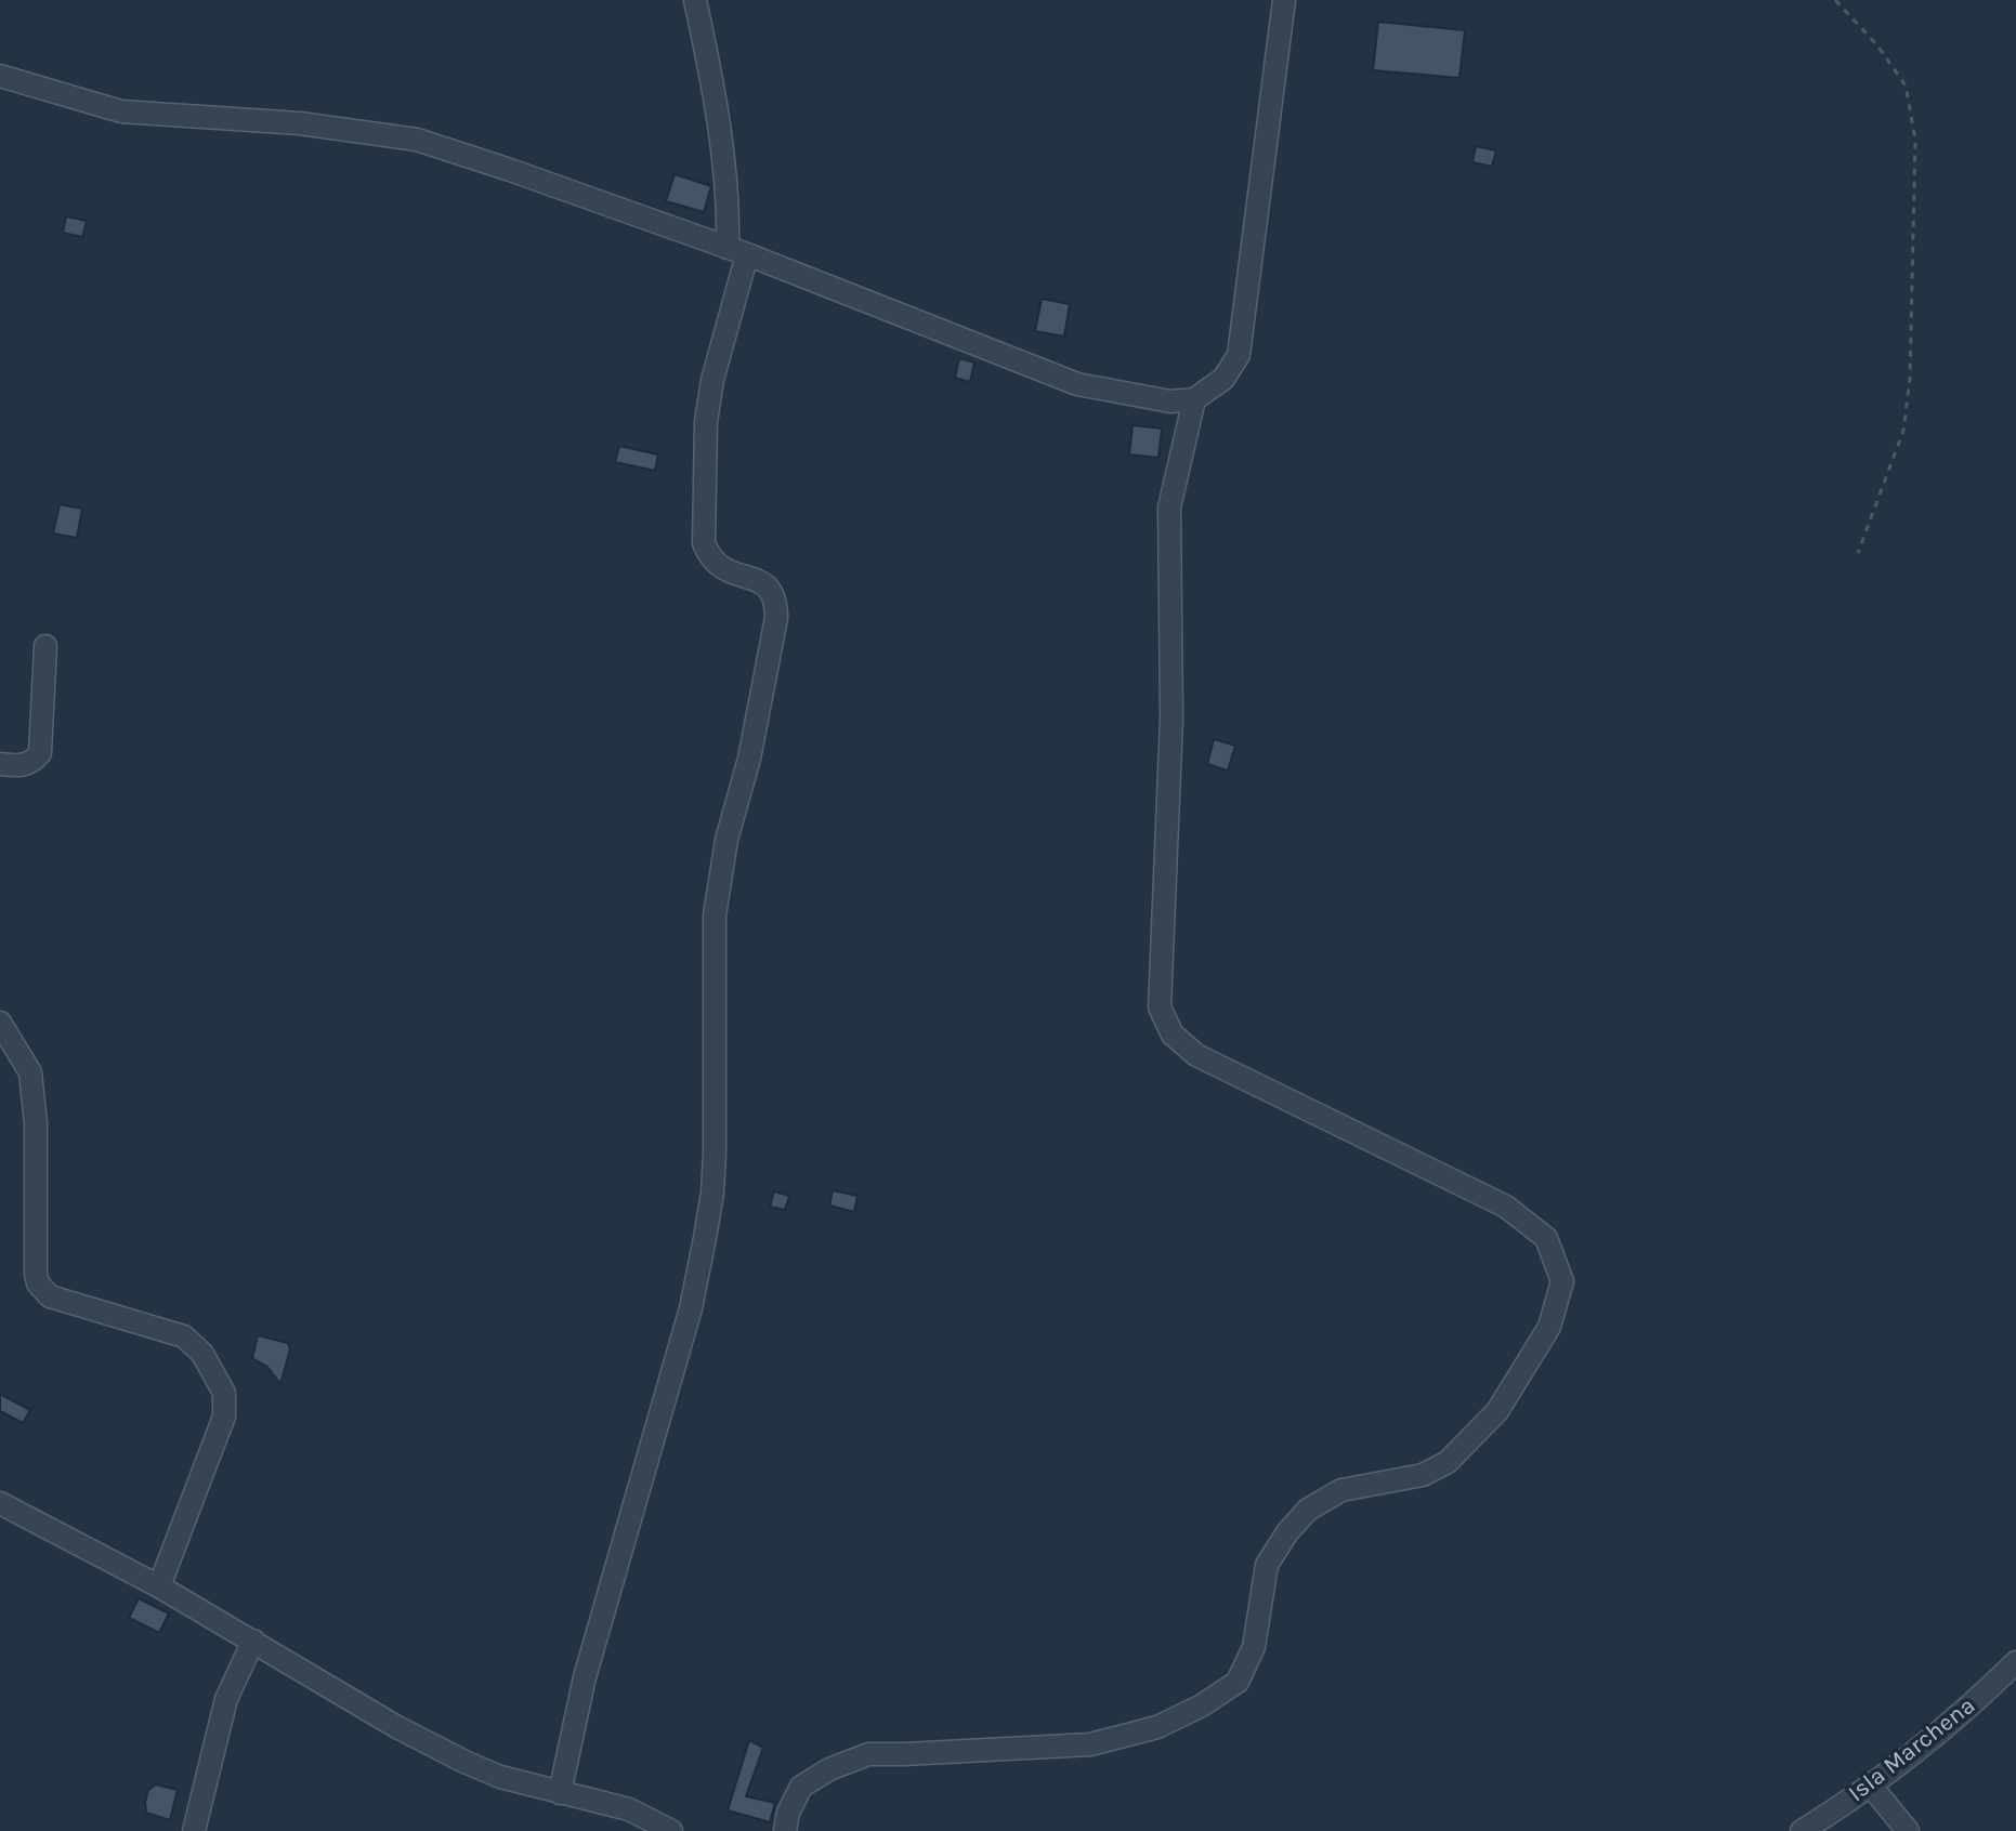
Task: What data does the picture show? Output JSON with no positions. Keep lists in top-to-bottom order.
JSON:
{
  "streets": {
    "street": ["Isla Marchena"]
  }
}
